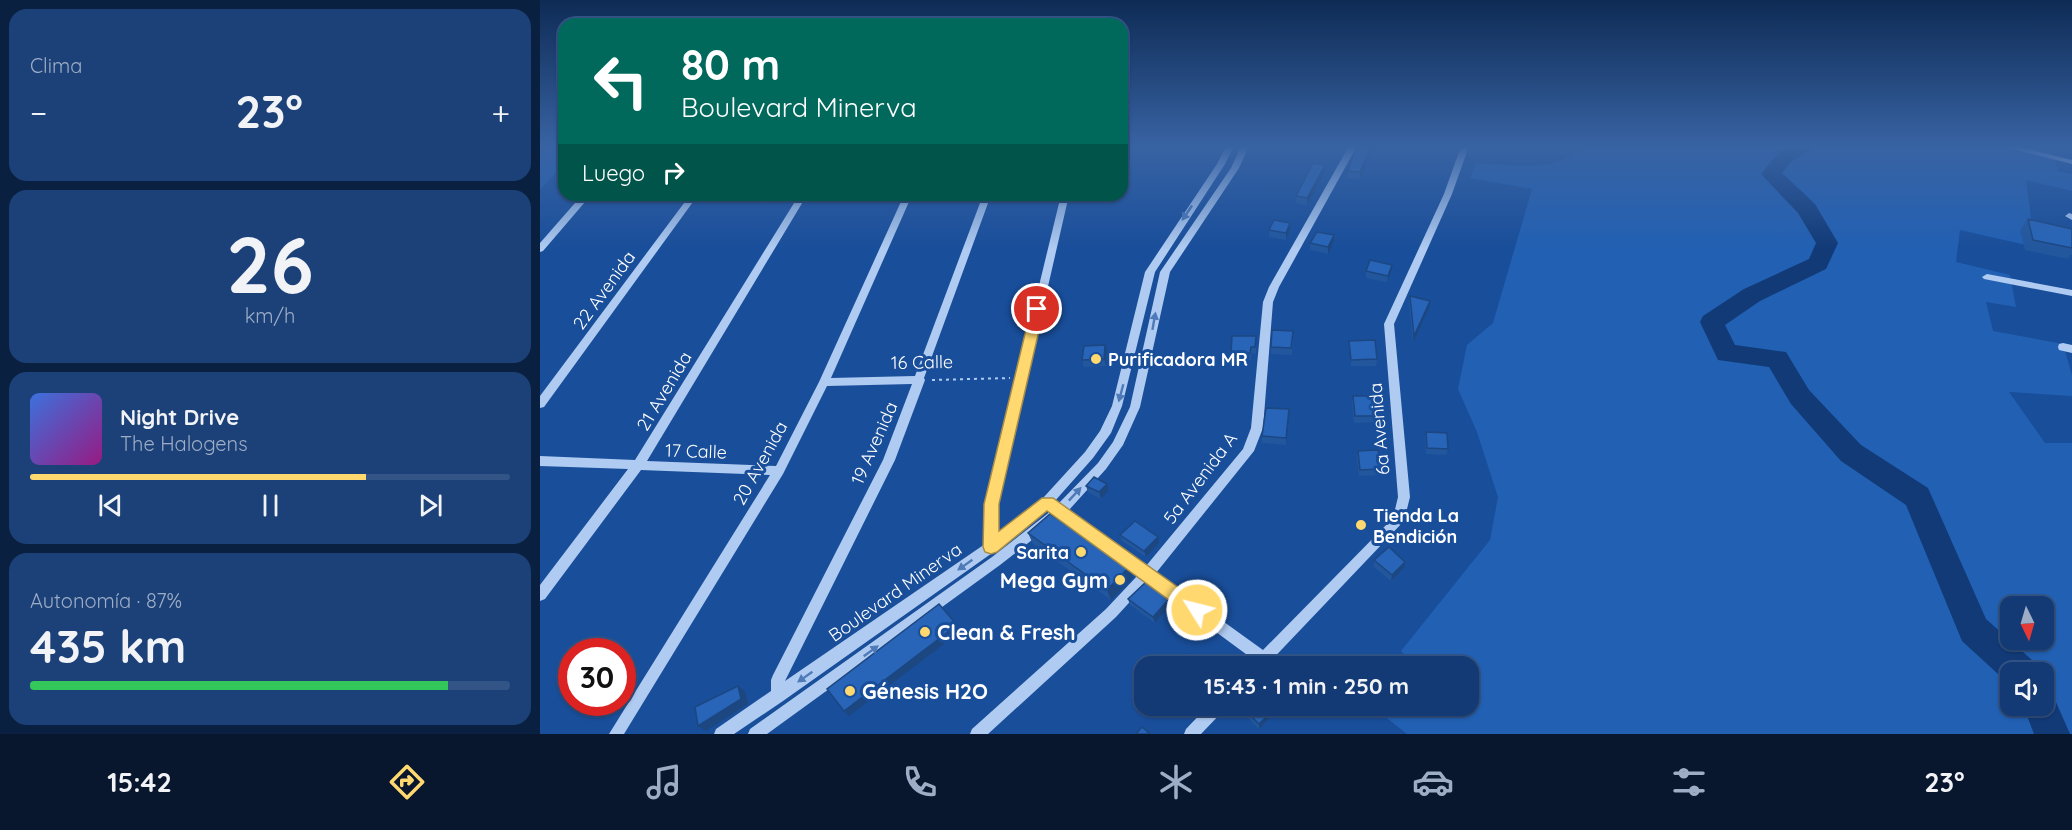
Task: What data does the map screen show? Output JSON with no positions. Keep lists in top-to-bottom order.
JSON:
{
  "streets": {
    "street": [
      "22 Avenida",
      "16 Calle",
      "21 Avenida",
      "6a Avenida",
      "19 Avenida",
      "17 Calle",
      "20 Avenida",
      "5a Avenida A",
      "Boulevard Minerva"
    ]
  },
  "crossings": [
    ["16 Calle", "19 Avenida"],
    ["16 Calle", "20 Avenida"],
    ["21 Avenida", "17 Calle"],
    ["19 Avenida", "Boulevard Minerva"],
    ["17 Calle", "20 Avenida"]
  ],
  "places": [
    "Purificadora MR",
    "Tienda La Bendición",
    "Sarita",
    "Mega Gym",
    "Clean & Fresh",
    "Génesis H2O"
  ],
  "north": "bottom",
  "page": {
    "tile": [
      "Clima",
      ["26", "km/h"],
      ["Autonomía · 87%", "435 km"]
    ],
    "turn": ["80 m", "Boulevard Minerva"],
    "heat": ["−", "23°", "+"],
    "then": "Luego",
    "song": ["Night Drive", "The Halogens"],
    "limit": "30",
    "trip": "15:43 · 1 min · 250 m",
    "tabs": ["15:42", "23°"]
  }
}
